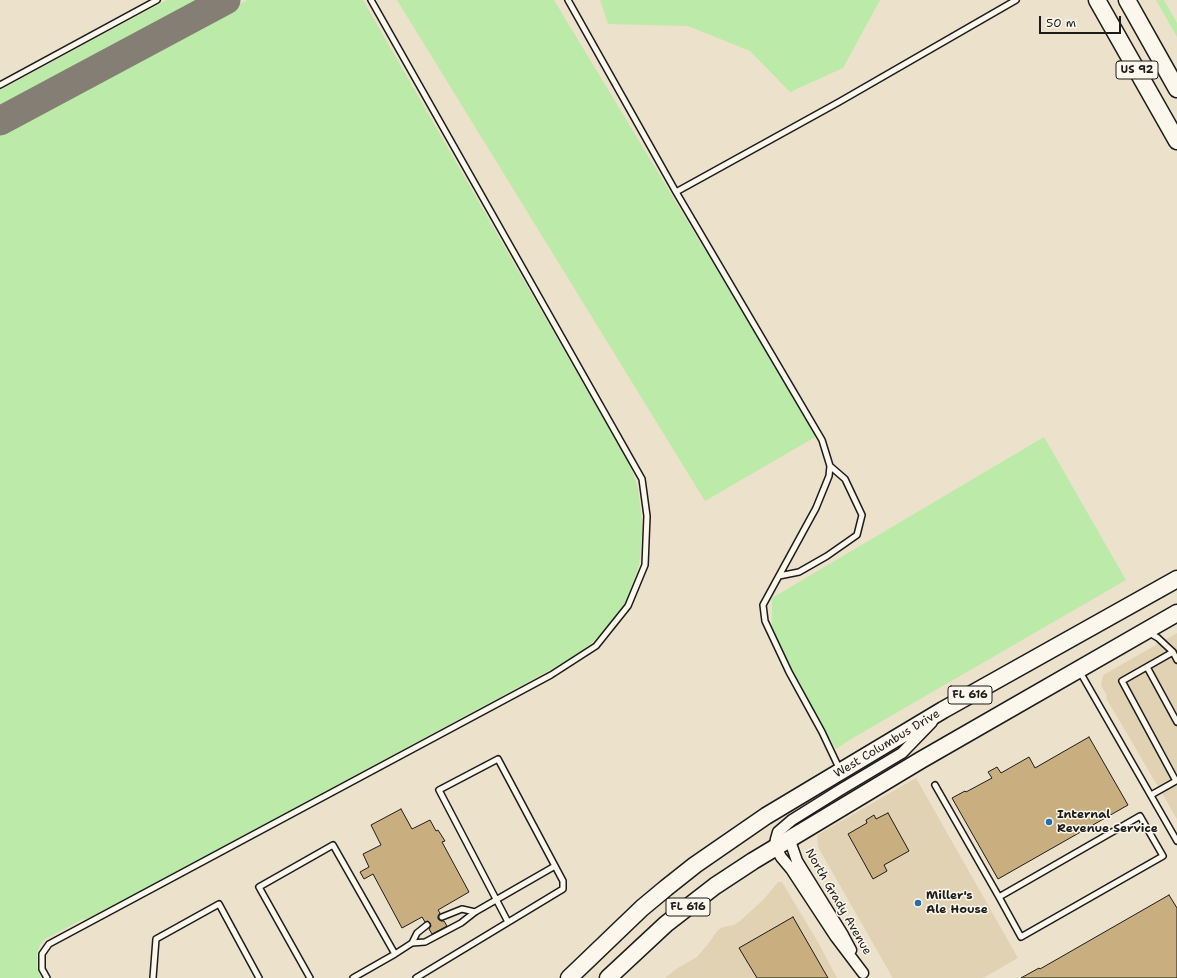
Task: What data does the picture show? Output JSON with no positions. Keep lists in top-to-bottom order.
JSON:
{
  "streets": {
    "main road": ["US 92", "FL 616", "West Columbus Drive"],
    "street": ["North Grady Avenue"]
  },
  "crossings": [
    ["FL 616", "North Grady Avenue"]
  ],
  "places": ["Internal Revenue Service", "Miller's Ale House"],
  "scale_bar": "50 m"
}
